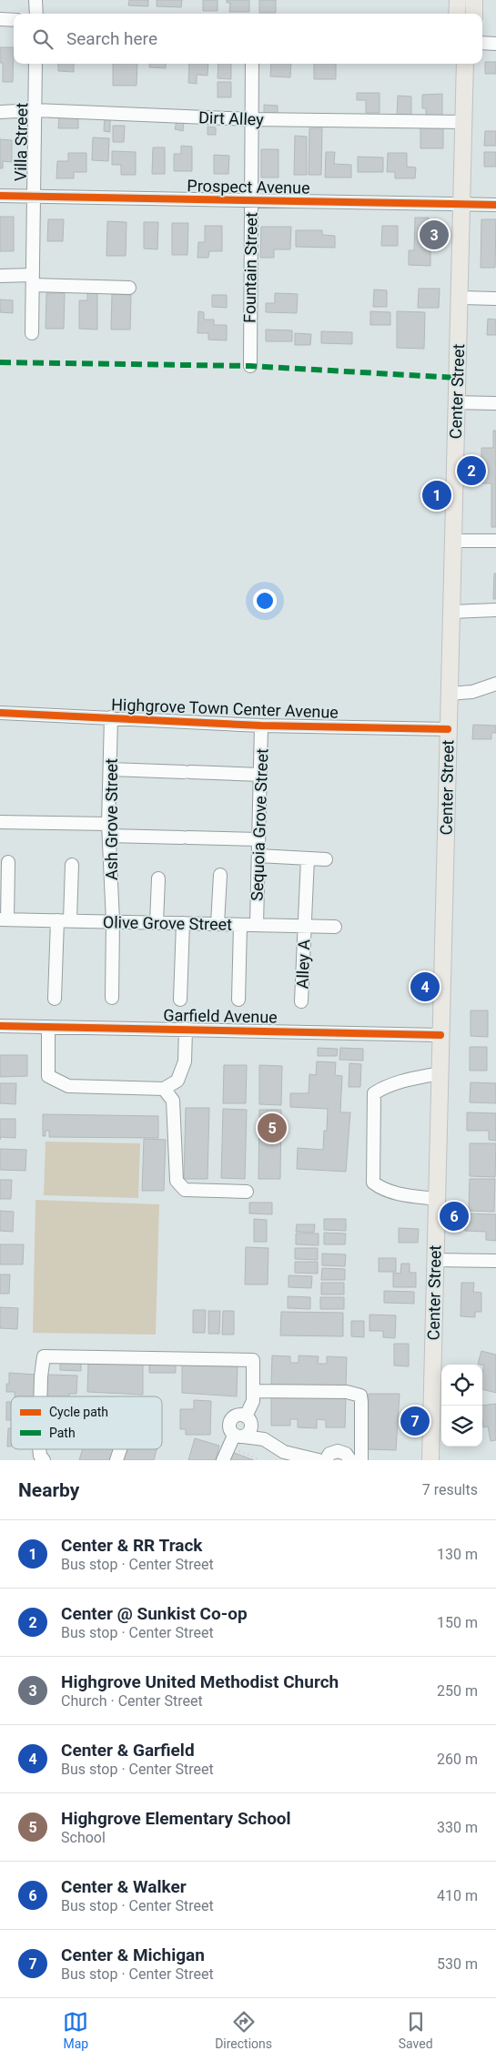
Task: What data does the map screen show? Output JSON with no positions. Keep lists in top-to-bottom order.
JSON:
{
  "streets": {
    "main road": ["Center Street"],
    "street": [
      "Dirt Alley",
      "Villa Street",
      "Prospect Avenue",
      "Fountain Street",
      "Highgrove Town Center Avenue",
      "Ash Grove Street",
      "Sequoia Grove Street",
      "Olive Grove Street",
      "Alley A",
      "Garfield Avenue"
    ]
  },
  "crossings": [
    ["Dirt Alley", "Villa Street"],
    ["Dirt Alley", "Fountain Street"],
    ["Dirt Alley", "Center Street"],
    ["Villa Street", "Prospect Avenue"],
    ["Prospect Avenue", "Fountain Street"],
    ["Prospect Avenue", "Center Street"],
    ["Center Street", "Highgrove Town Center Avenue"],
    ["Center Street", "Garfield Avenue"],
    ["Highgrove Town Center Avenue", "Ash Grove Street"],
    ["Highgrove Town Center Avenue", "Sequoia Grove Street"],
    ["Ash Grove Street", "Olive Grove Street"],
    ["Sequoia Grove Street", "Olive Grove Street"],
    ["Olive Grove Street", "Alley A"]
  ],
  "legend": ["Cycle path", "Path"],
  "page": {
    "search": "Search here",
    "pins": [
      "3",
      "2",
      "1",
      "4",
      "5",
      "6",
      "7"
    ],
    "heading": ["Nearby", "7 results"],
    "list": [
      {
        "mark": "1",
        "name": "Center & RR Track",
        "note": "Bus stop · Center Street",
        "value": "130 m"
      },
      {
        "mark": "2",
        "name": "Center @ Sunkist Co-op",
        "note": "Bus stop · Center Street",
        "value": "150 m"
      },
      {
        "mark": "3",
        "name": "Highgrove United Methodist Church",
        "note": "Church · Center Street",
        "value": "250 m"
      },
      {
        "mark": "4",
        "name": "Center & Garfield",
        "note": "Bus stop · Center Street",
        "value": "260 m"
      },
      {
        "mark": "5",
        "name": "Highgrove Elementary School",
        "note": "School",
        "value": "330 m"
      },
      {
        "mark": "6",
        "name": "Center & Walker",
        "note": "Bus stop · Center Street",
        "value": "410 m"
      },
      {
        "mark": "7",
        "name": "Center & Michigan",
        "note": "Bus stop · Center Street",
        "value": "530 m"
      }
    ],
    "nav": ["Map", "Directions", "Saved"]
  }
}
